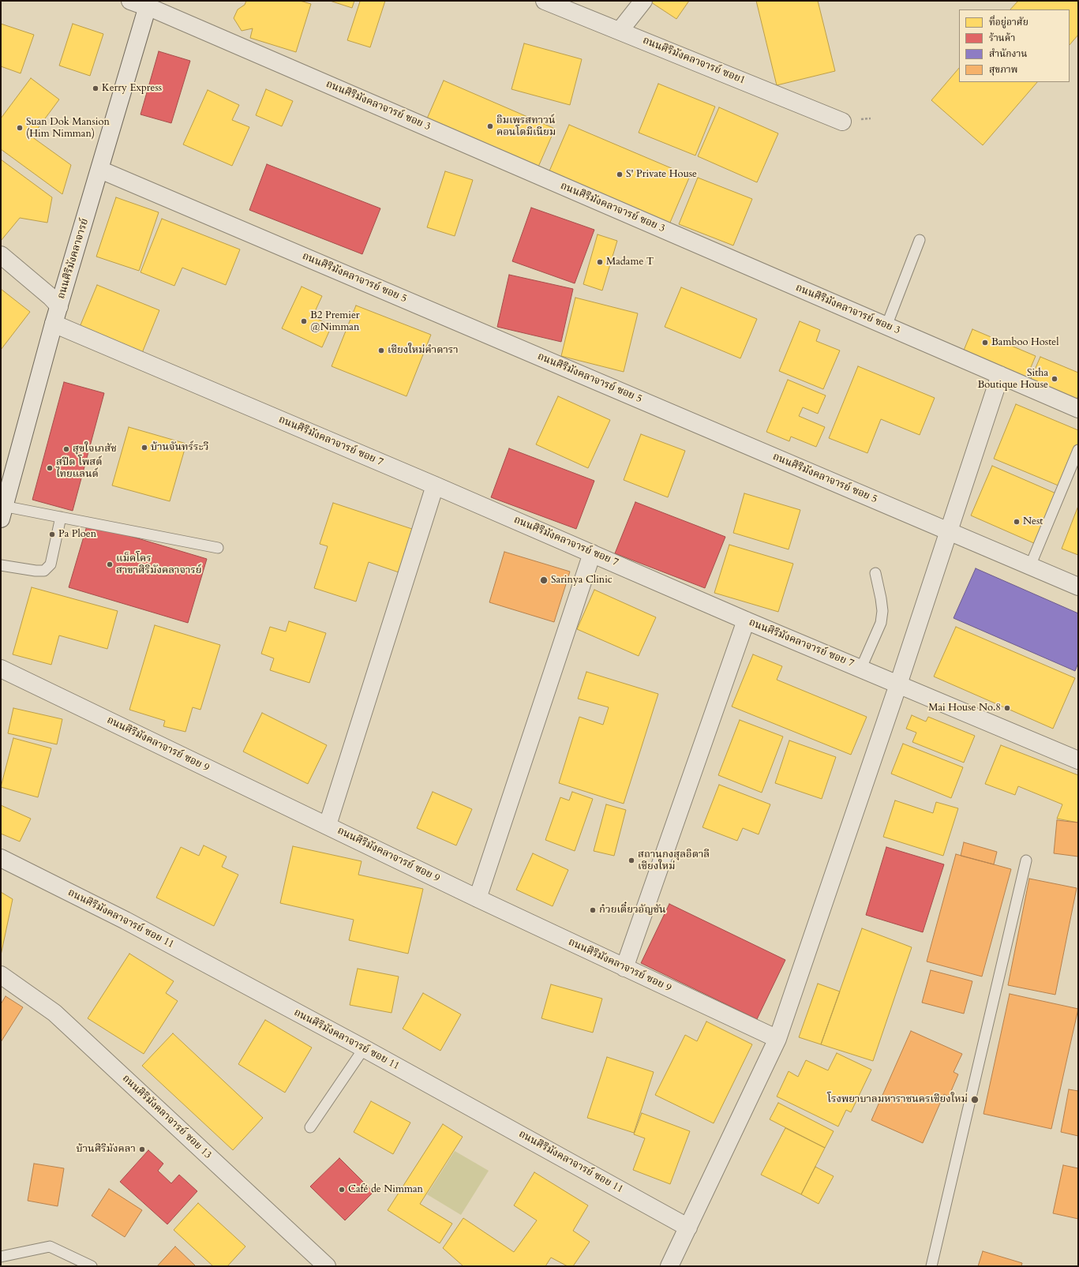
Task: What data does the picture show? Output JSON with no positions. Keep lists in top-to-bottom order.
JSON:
{
  "streets": {
    "street": [
      "ถนนศิริมังคลาจารย์ ซอย1",
      "ถนนศิริมังคลาจารย์ ซอย 3",
      "ถนนศิริมังคลาจารย์",
      "ถนนศิริมังคลาจารย์ ซอย 5",
      "ถนนศิริมังคลาจารย์ ซอย 7",
      "ถนนศิริมังคลาจารย์ ซอย 9",
      "ถนนศิริมังคลาจารย์ ซอย 11",
      "ถนนศิริมังคลาจารย์ ซอย 13"
    ]
  },
  "crossings": [
    ["ถนนศิริมังคลาจารย์ ซอย 3", "ถนนศิริมังคลาจารย์"],
    ["ถนนศิริมังคลาจารย์", "ถนนศิริมังคลาจารย์ ซอย 5"],
    ["ถนนศิริมังคลาจารย์", "ถนนศิริมังคลาจารย์ ซอย 7"]
  ],
  "places": [
    "Kerry Express",
    "อิมเพรสทาวน์ คอนโดมิเนียม",
    "Suan Dok Mansion (Him Nimman)",
    "S' Private House",
    "Madame T",
    "B2 Premier @Nimman",
    "Bamboo Hostel",
    "เชียงใหม่คำดารา",
    "Sitha Boutique House",
    "บ้านจันทร์ระวี",
    "สุขใจเภสัช",
    "สปีด โพสต์ ไทยแลนด์",
    "Nest",
    "Pa Ploen",
    "แม็คโคร สาขาศิริมังคลาจารย์",
    "Sarinya Clinic",
    "Mai House No.8",
    "สถานกงสุลอิตาลี เชียงใหม่",
    "ก๋วยเตี๋ยวอัญชัน",
    "โรงพยาบาลมหาราชนครเชียงใหม่",
    "บ้านศิริมังคลา",
    "Café de Nimman"
  ],
  "legend": [
    "ที่อยู่อาศัย",
    "ร้านค้า",
    "สำนักงาน",
    "สุขภาพ"
  ]
}
